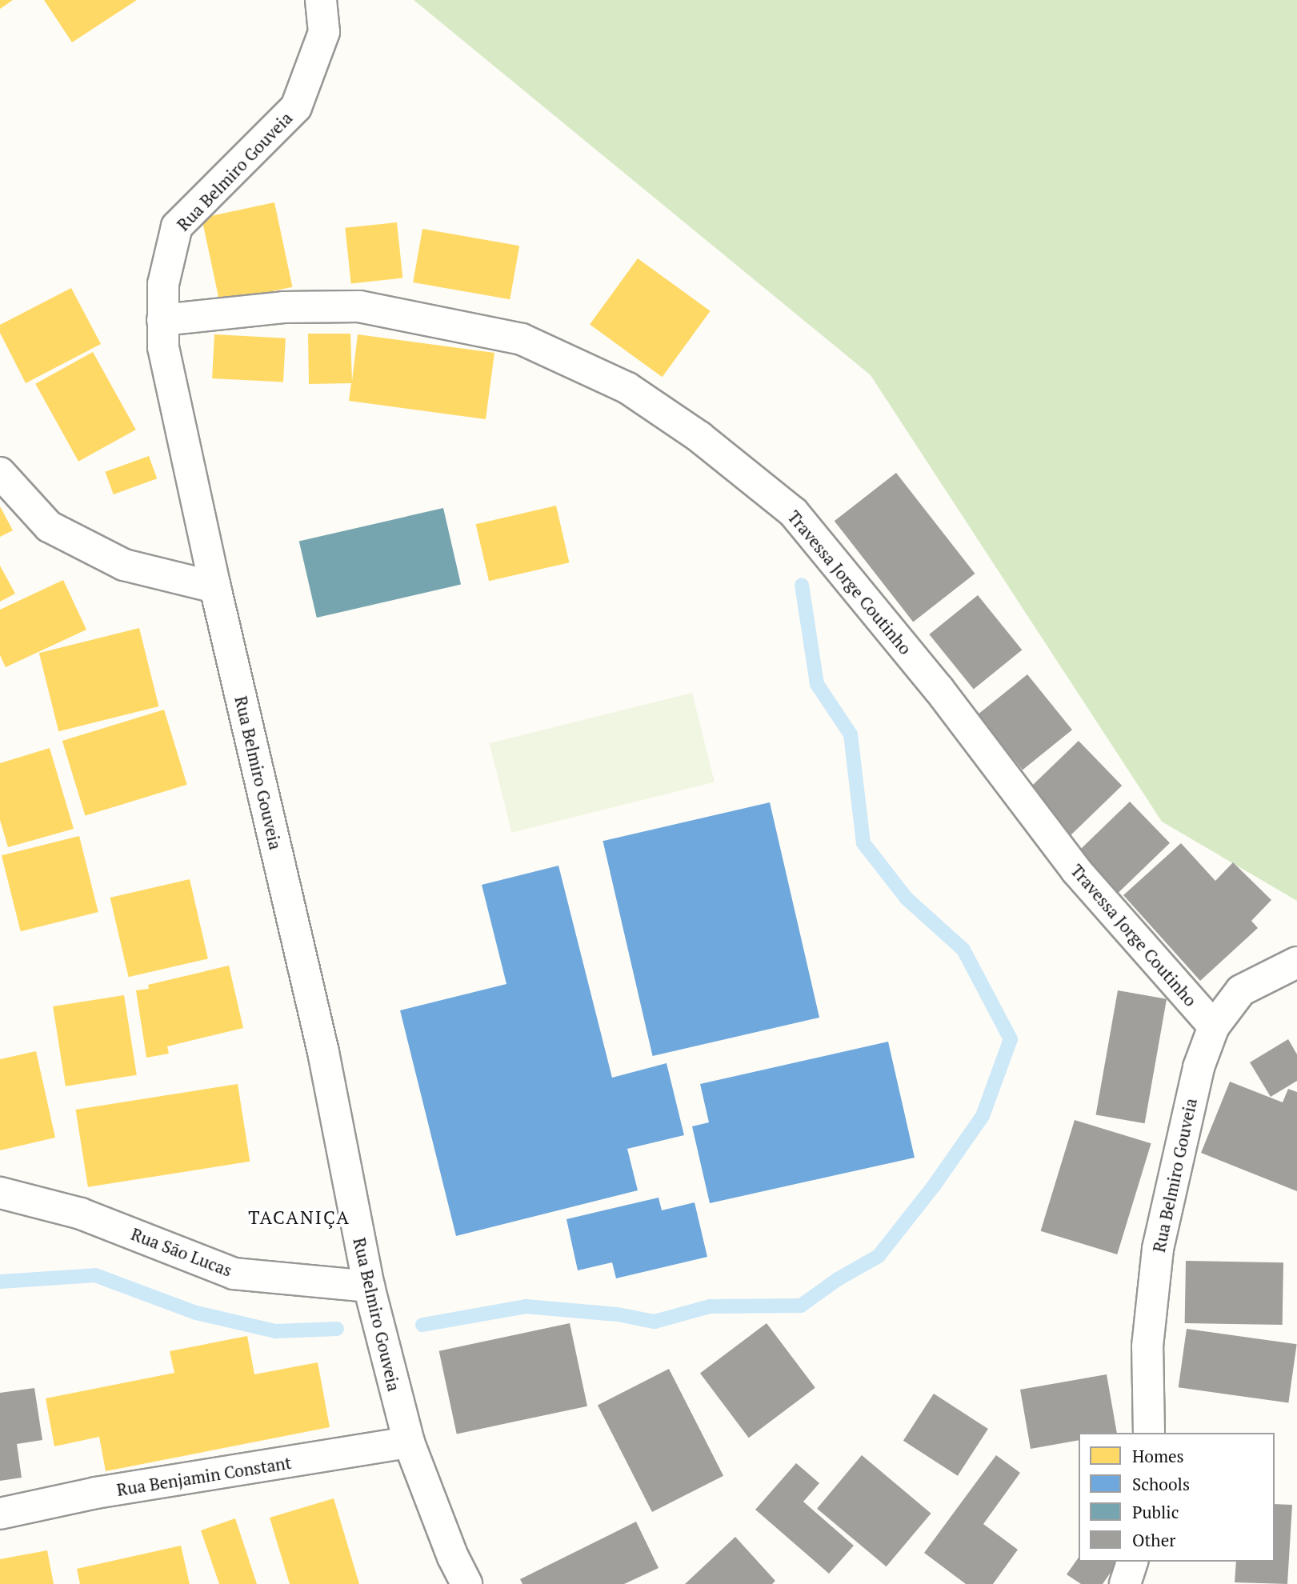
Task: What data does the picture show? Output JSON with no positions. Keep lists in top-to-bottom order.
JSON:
{
  "streets": {
    "street": [
      "Rua Belmiro Gouveia",
      "Travessa Jorge Coutinho",
      "Rua São Lucas",
      "Rua Benjamin Constant"
    ]
  },
  "crossings": [
    ["Rua Belmiro Gouveia", "Travessa Jorge Coutinho"],
    ["Rua Belmiro Gouveia", "Rua São Lucas"],
    ["Rua Belmiro Gouveia", "Rua Benjamin Constant"]
  ],
  "districts": ["TACANIÇA"],
  "legend": [
    "Homes",
    "Schools",
    "Public",
    "Other"
  ]
}
